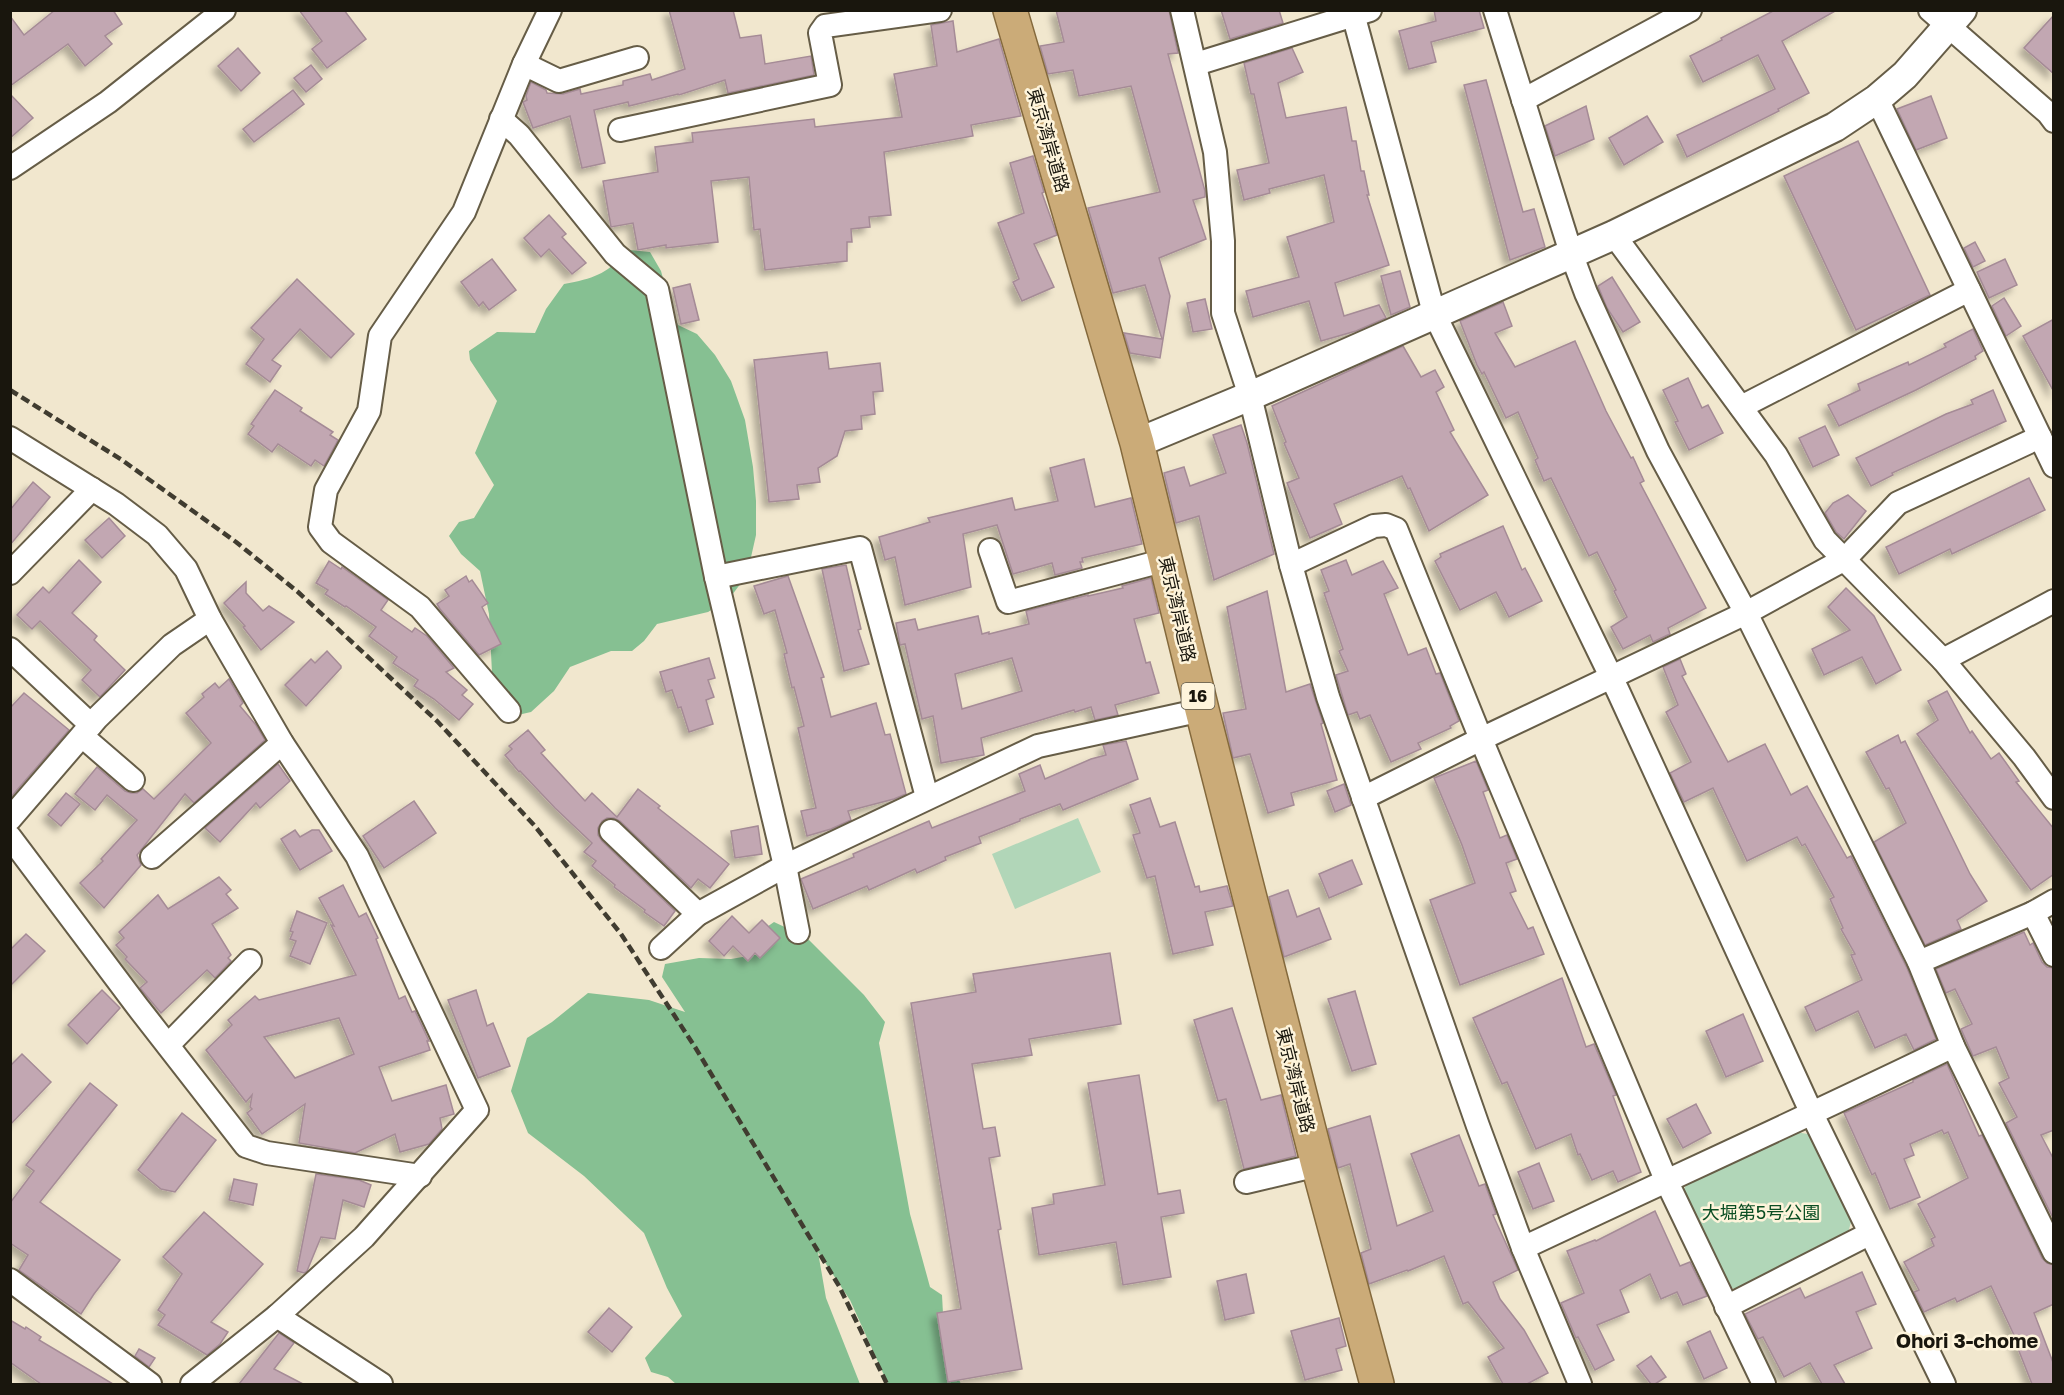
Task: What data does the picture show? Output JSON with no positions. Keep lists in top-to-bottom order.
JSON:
{
  "streets": {
    "highway": ["東京湾岸道路", "16"]
  },
  "districts": ["Ohori 3-chome"],
  "parks": ["大堀第5号公園"]
}
